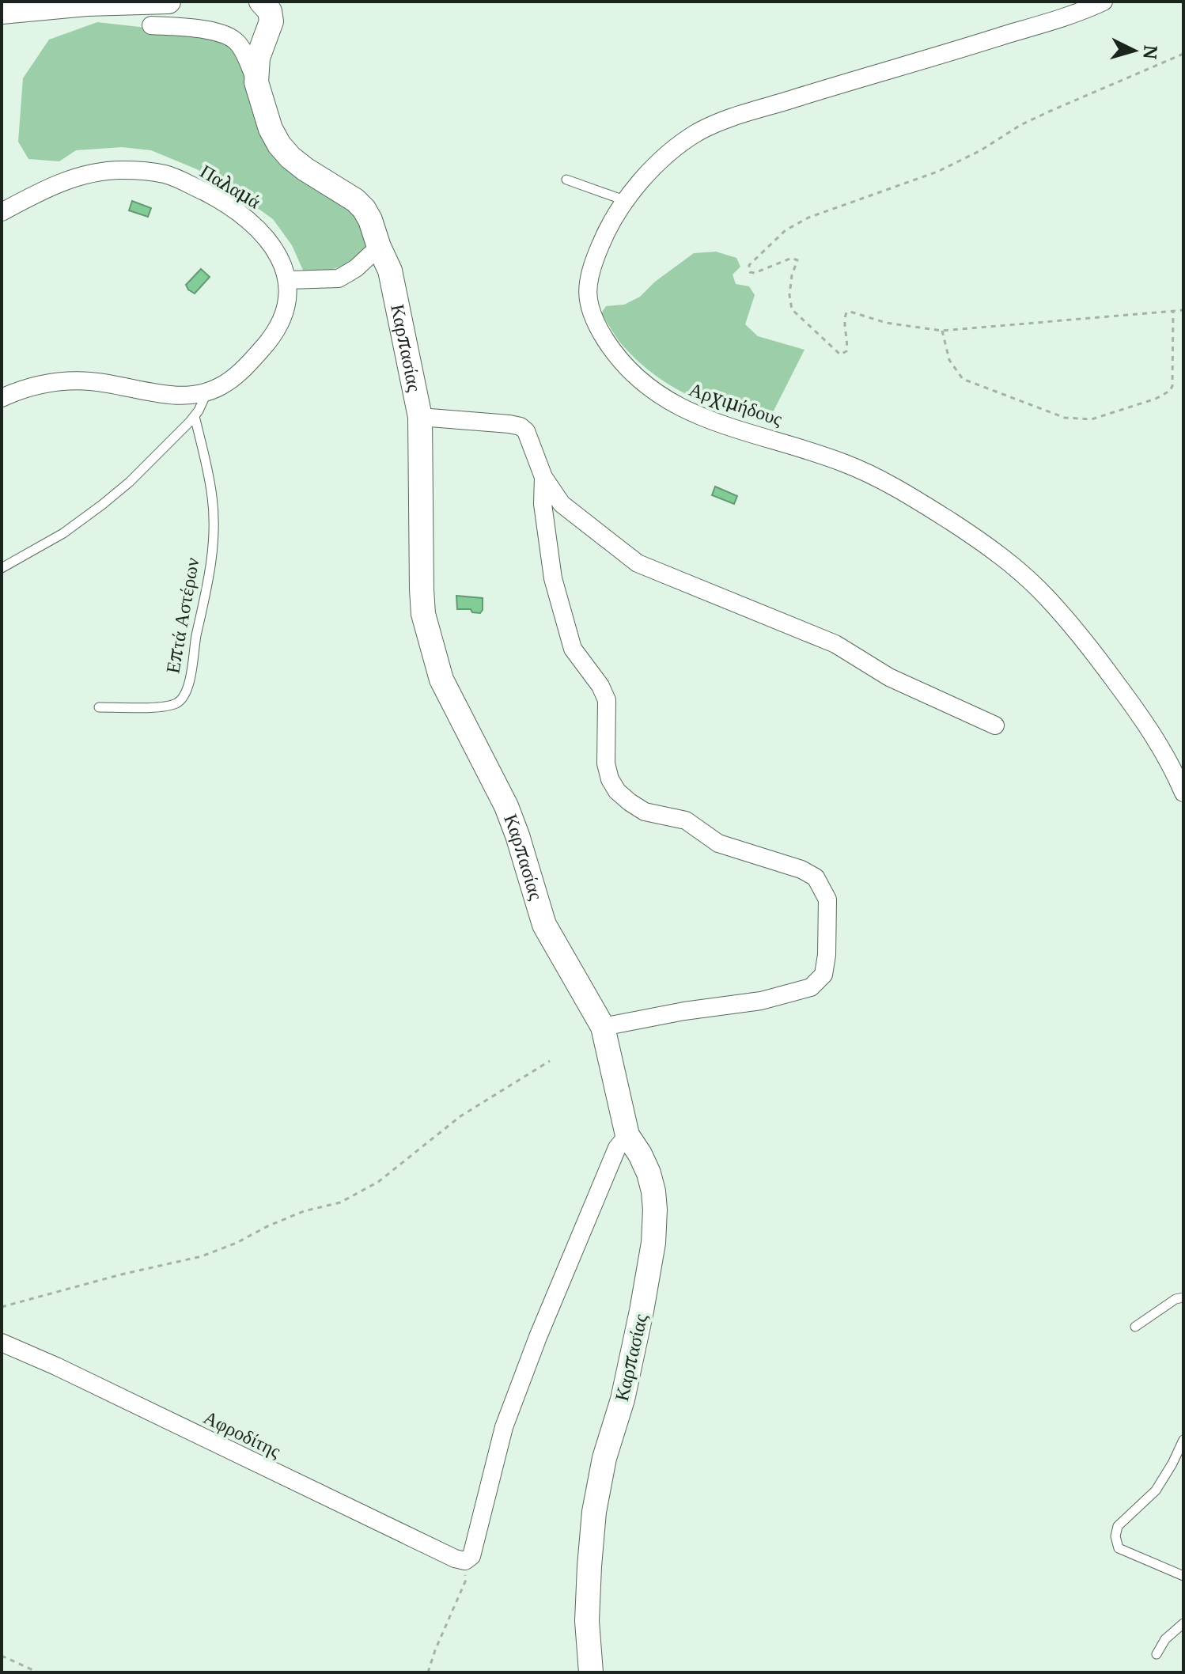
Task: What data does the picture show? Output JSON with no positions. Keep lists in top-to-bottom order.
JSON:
{
  "streets": {
    "street": [
      "Παλαμά",
      "Καρπασίας",
      "Αρχιμήδους",
      "Αφροδίτης"
    ],
    "lane": ["Επτά Αστέρων"]
  },
  "north": "right"
}
